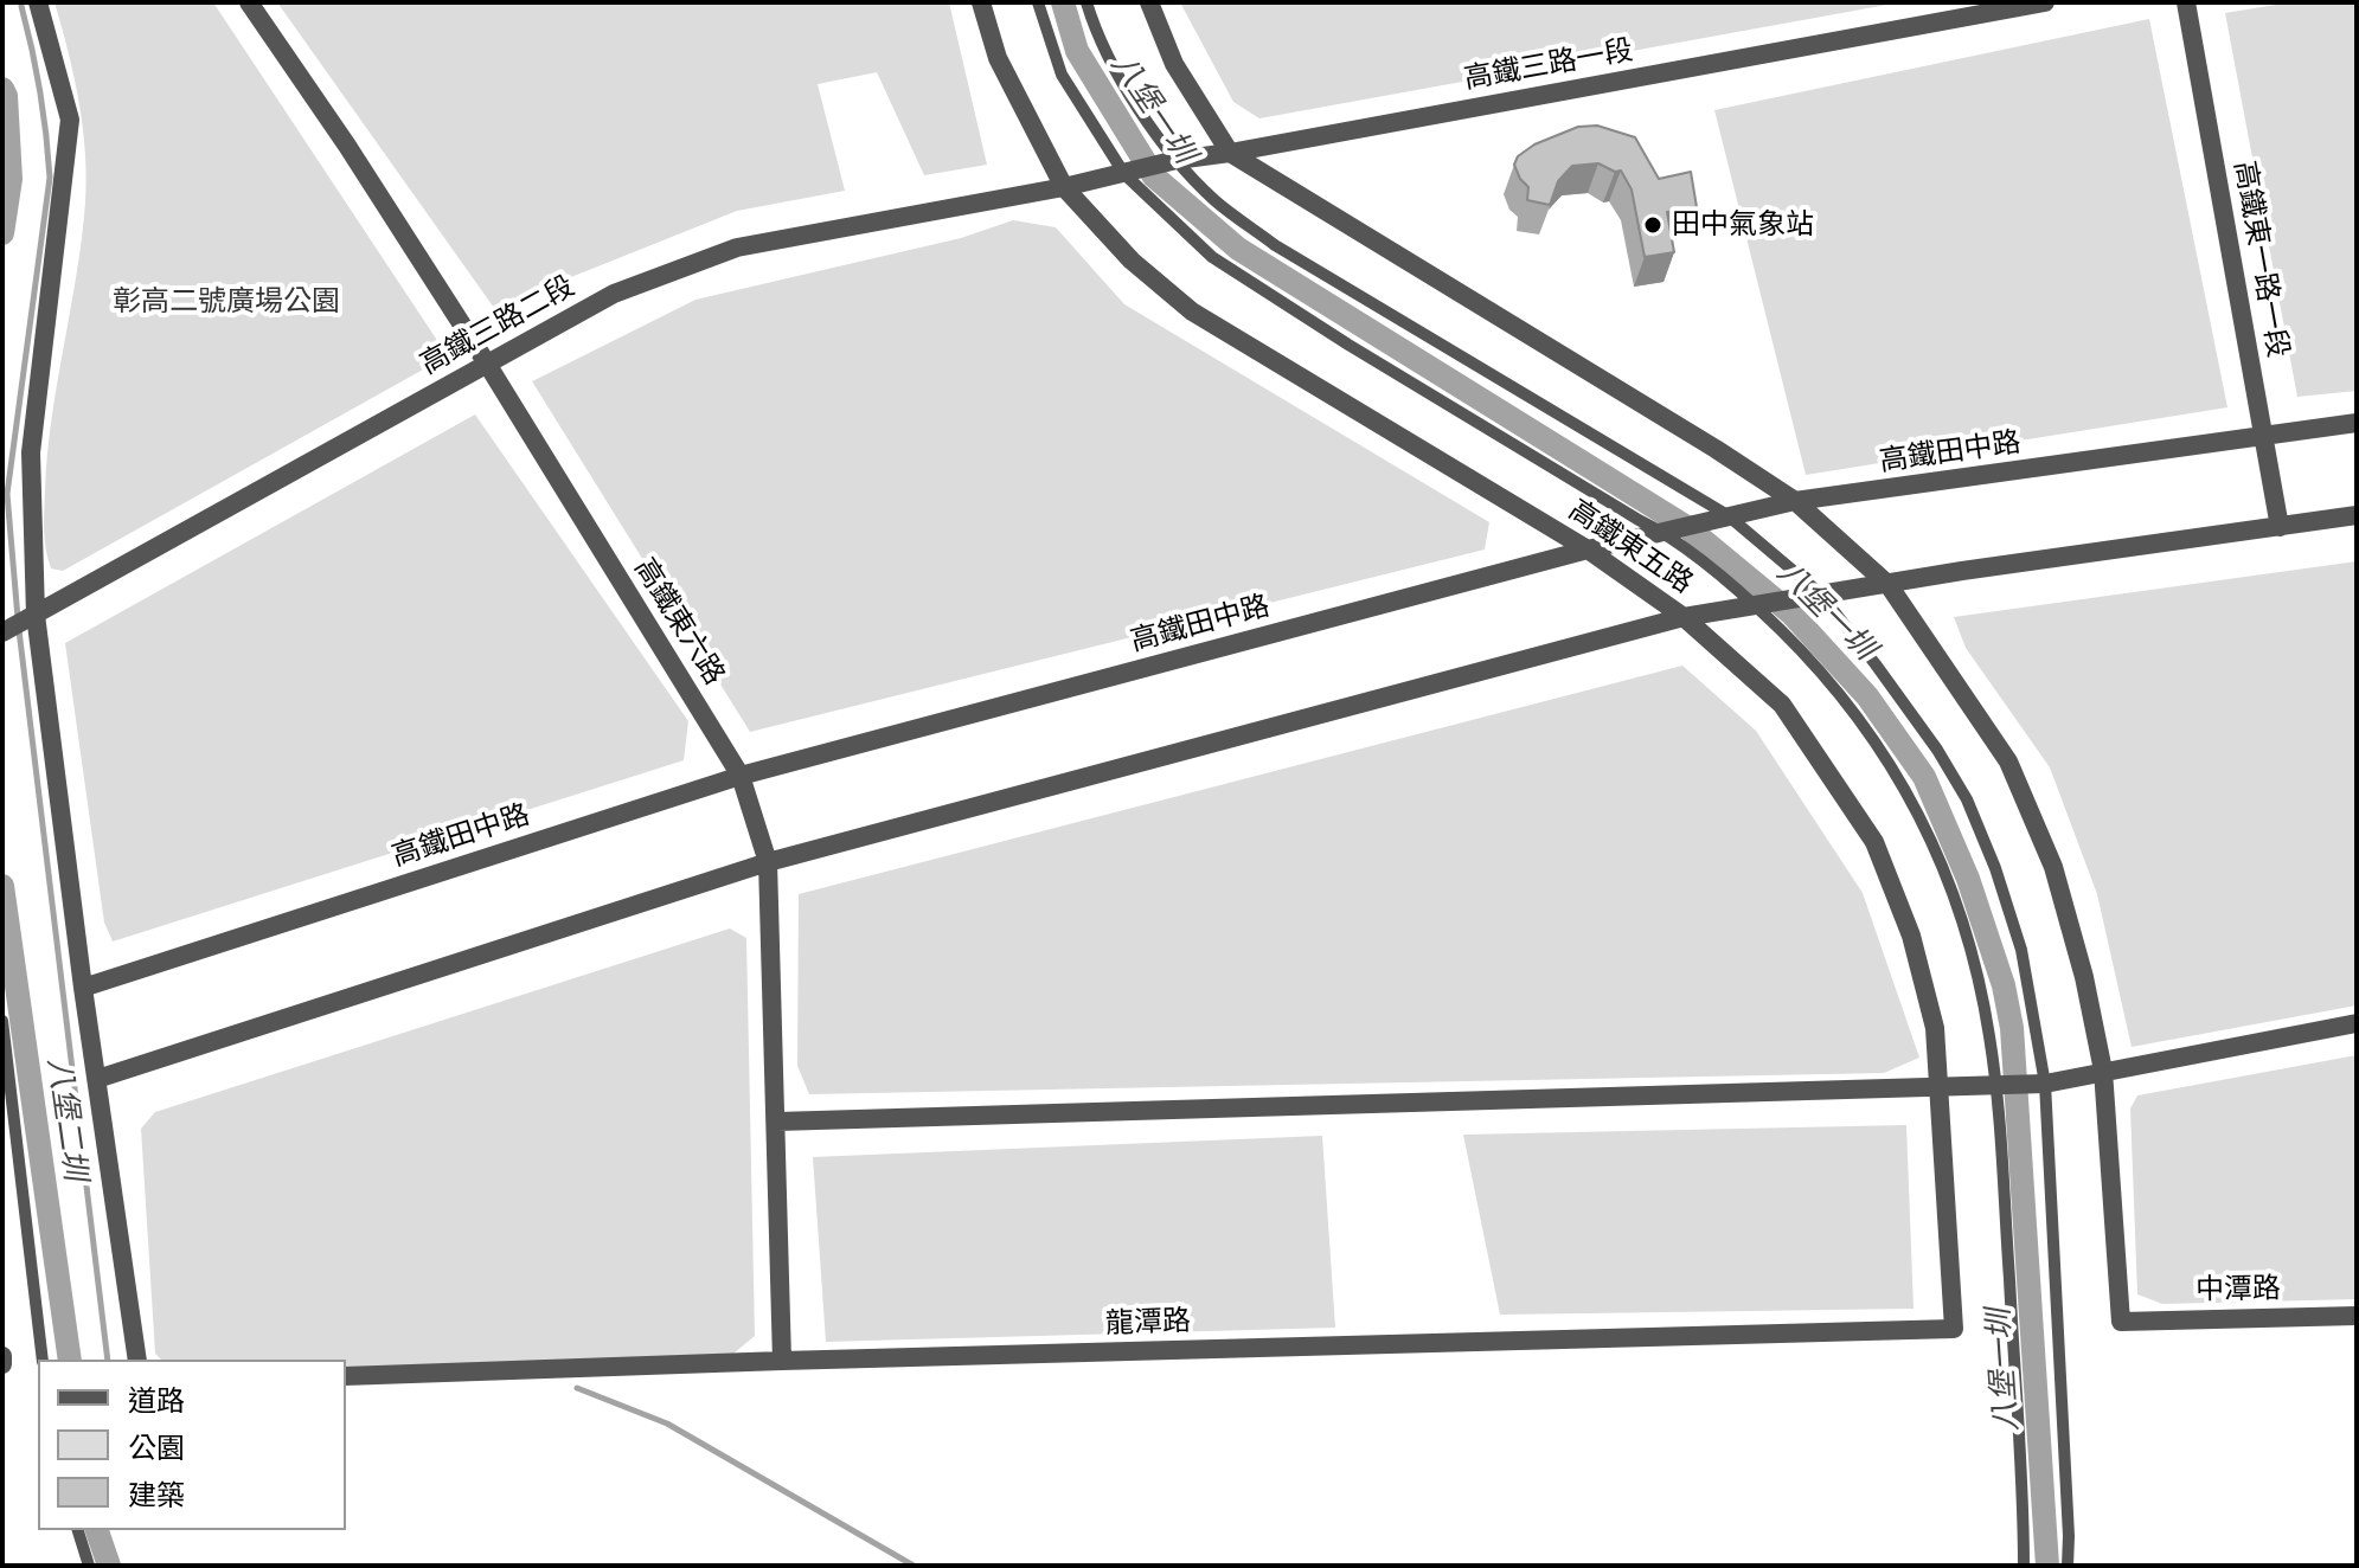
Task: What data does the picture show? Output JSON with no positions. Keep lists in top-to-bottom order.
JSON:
{
  "streets": {
    "street": [
      "高鐵三路一段",
      "高鐵東一路一段",
      "高鐵三路二段",
      "高鐵田中路",
      "高鐵東五路",
      "高鐵東六路",
      "中潭路",
      "龍潭路"
    ]
  },
  "crossings": [
    ["高鐵三路一段", "高鐵三路二段"],
    ["高鐵三路一段", "高鐵東五路"],
    ["高鐵東一路一段", "高鐵田中路"],
    ["高鐵三路二段", "高鐵東五路"],
    ["高鐵三路二段", "高鐵東六路"],
    ["高鐵田中路", "高鐵東五路"],
    ["高鐵田中路", "高鐵東六路"],
    ["高鐵東五路", "龍潭路"],
    ["高鐵東六路", "龍潭路"]
  ],
  "water": ["八堡一圳", "八堡二圳"],
  "parks": ["彰高二號廣場公園"],
  "places": ["田中氣象站"],
  "legend": ["道路", "公園", "建築"]
}
